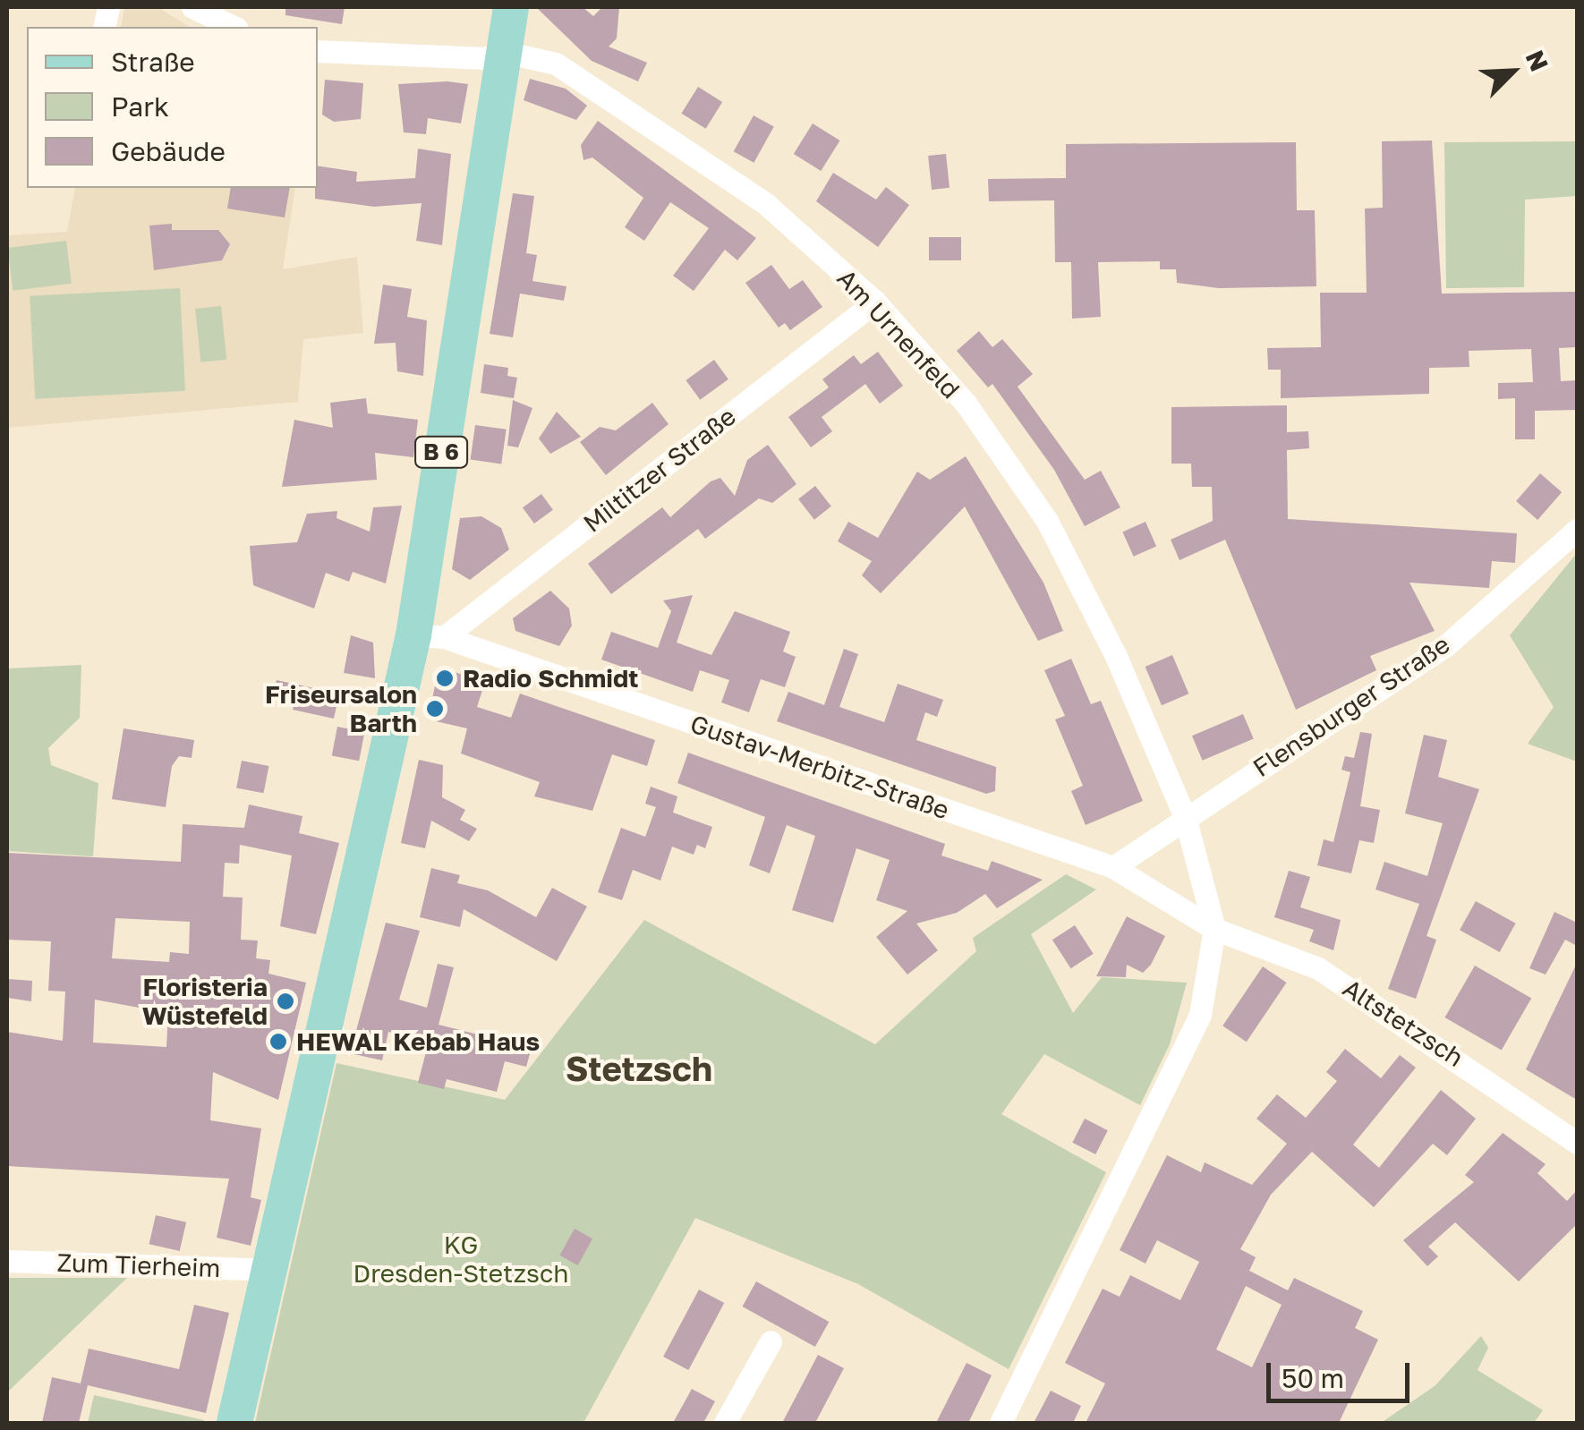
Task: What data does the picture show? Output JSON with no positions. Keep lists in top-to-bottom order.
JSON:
{
  "streets": {
    "main road": ["B 6"],
    "street": [
      "Am Urnenfeld",
      "Miltitzer Straße",
      "Flensburger Straße",
      "Gustav-Merbitz-Straße",
      "Altstetzsch",
      "Zum Tierheim"
    ]
  },
  "crossings": [
    ["Am Urnenfeld", "B 6"],
    ["Am Urnenfeld", "Miltitzer Straße"],
    ["Am Urnenfeld", "Flensburger Straße"],
    ["Am Urnenfeld", "Gustav-Merbitz-Straße"],
    ["Am Urnenfeld", "Altstetzsch"],
    ["B 6", "Miltitzer Straße"],
    ["B 6", "Gustav-Merbitz-Straße"],
    ["B 6", "Zum Tierheim"],
    ["Miltitzer Straße", "Gustav-Merbitz-Straße"],
    ["Flensburger Straße", "Gustav-Merbitz-Straße"],
    ["Gustav-Merbitz-Straße", "Altstetzsch"]
  ],
  "districts": ["Stetzsch"],
  "parks": ["KG Dresden-Stetzsch"],
  "places": [
    "Radio Schmidt",
    "Friseursalon Barth",
    "Floristeria Wüstefeld",
    "HEWAL Kebab Haus"
  ],
  "legend": ["Straße", "Park", "Gebäude"],
  "scale_bar": "50 m",
  "north": "top right"
}
